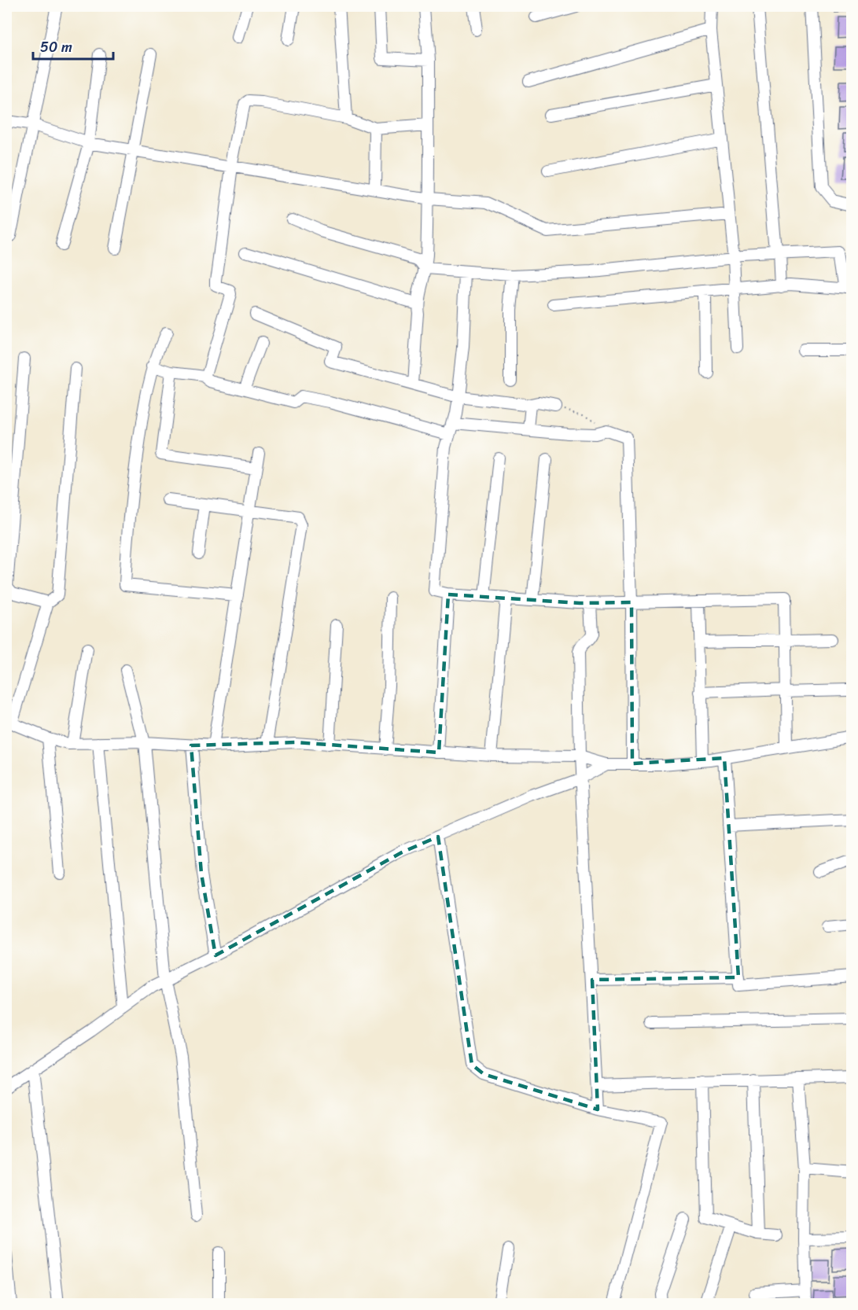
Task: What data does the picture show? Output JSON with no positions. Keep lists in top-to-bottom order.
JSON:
{
  "scale_bar": "50 m"
}
